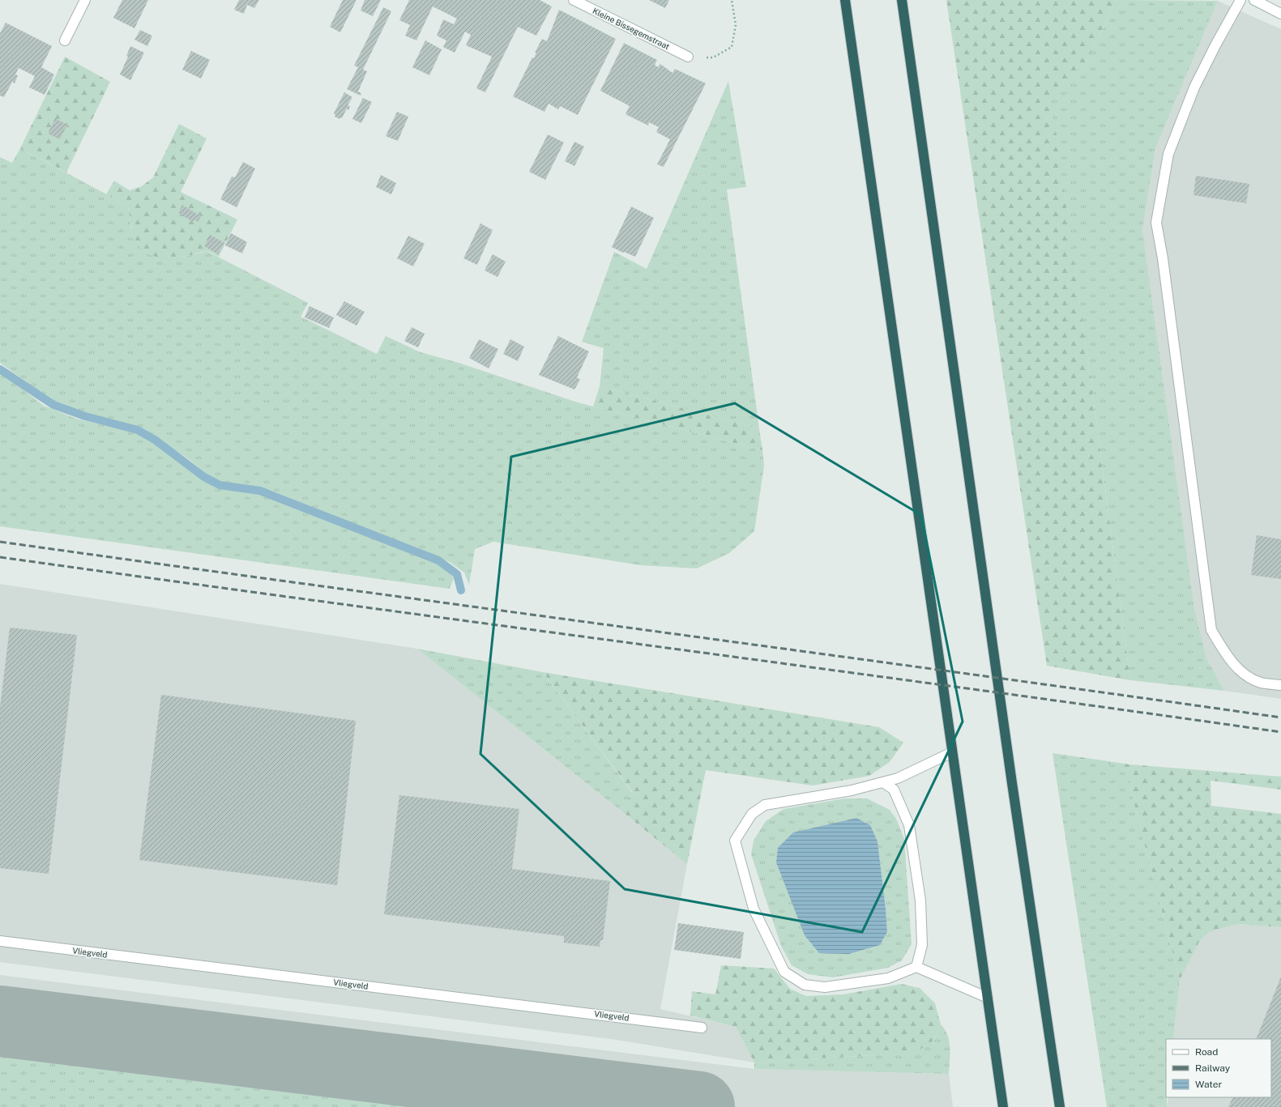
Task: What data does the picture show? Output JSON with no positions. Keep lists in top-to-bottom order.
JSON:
{
  "streets": {
    "street": ["Kleine Bissegemstraat", "Vliegveld"]
  },
  "legend": ["Road", "Railway", "Water"]
}
